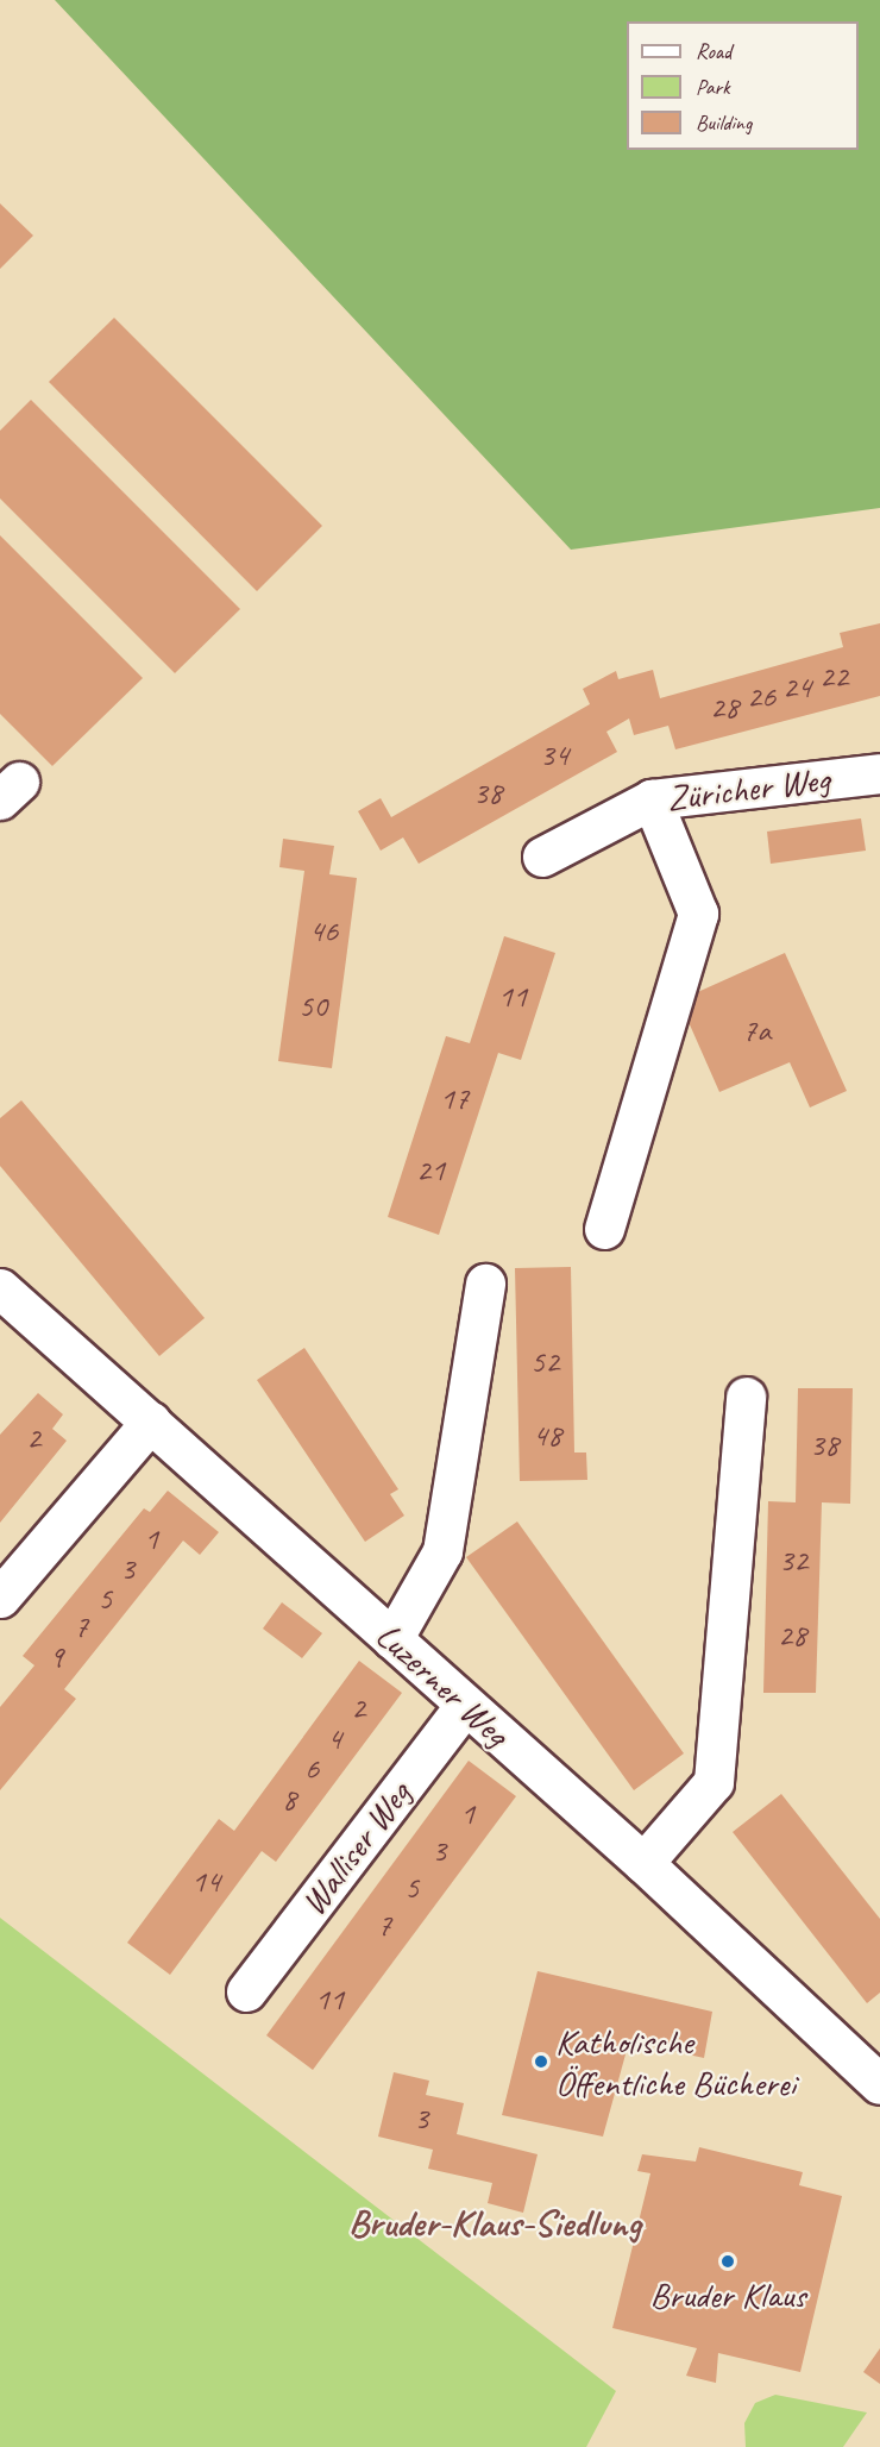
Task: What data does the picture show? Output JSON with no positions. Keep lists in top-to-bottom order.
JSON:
{
  "streets": {
    "street": ["Züricher Weg", "Luzerner Weg", "Walliser Weg"]
  },
  "crossings": [
    ["Luzerner Weg", "Walliser Weg"]
  ],
  "districts": ["Bruder-Klaus-Siedlung"],
  "places": ["Katholische Öffentliche Bücherei", "Bruder Klaus"],
  "house_numbers": [
    "22",
    "24",
    "26",
    "28",
    "34",
    "38",
    "46",
    "11",
    "50",
    "7a",
    "17",
    "21",
    "52",
    "48",
    "2",
    "38",
    "1",
    "32",
    "3",
    "5",
    "7",
    "28",
    "9",
    "2",
    "4",
    "6",
    "8",
    "1",
    "3",
    "14",
    "5",
    "7",
    "11",
    "3"
  ],
  "legend": ["Road", "Park", "Building"]
}
